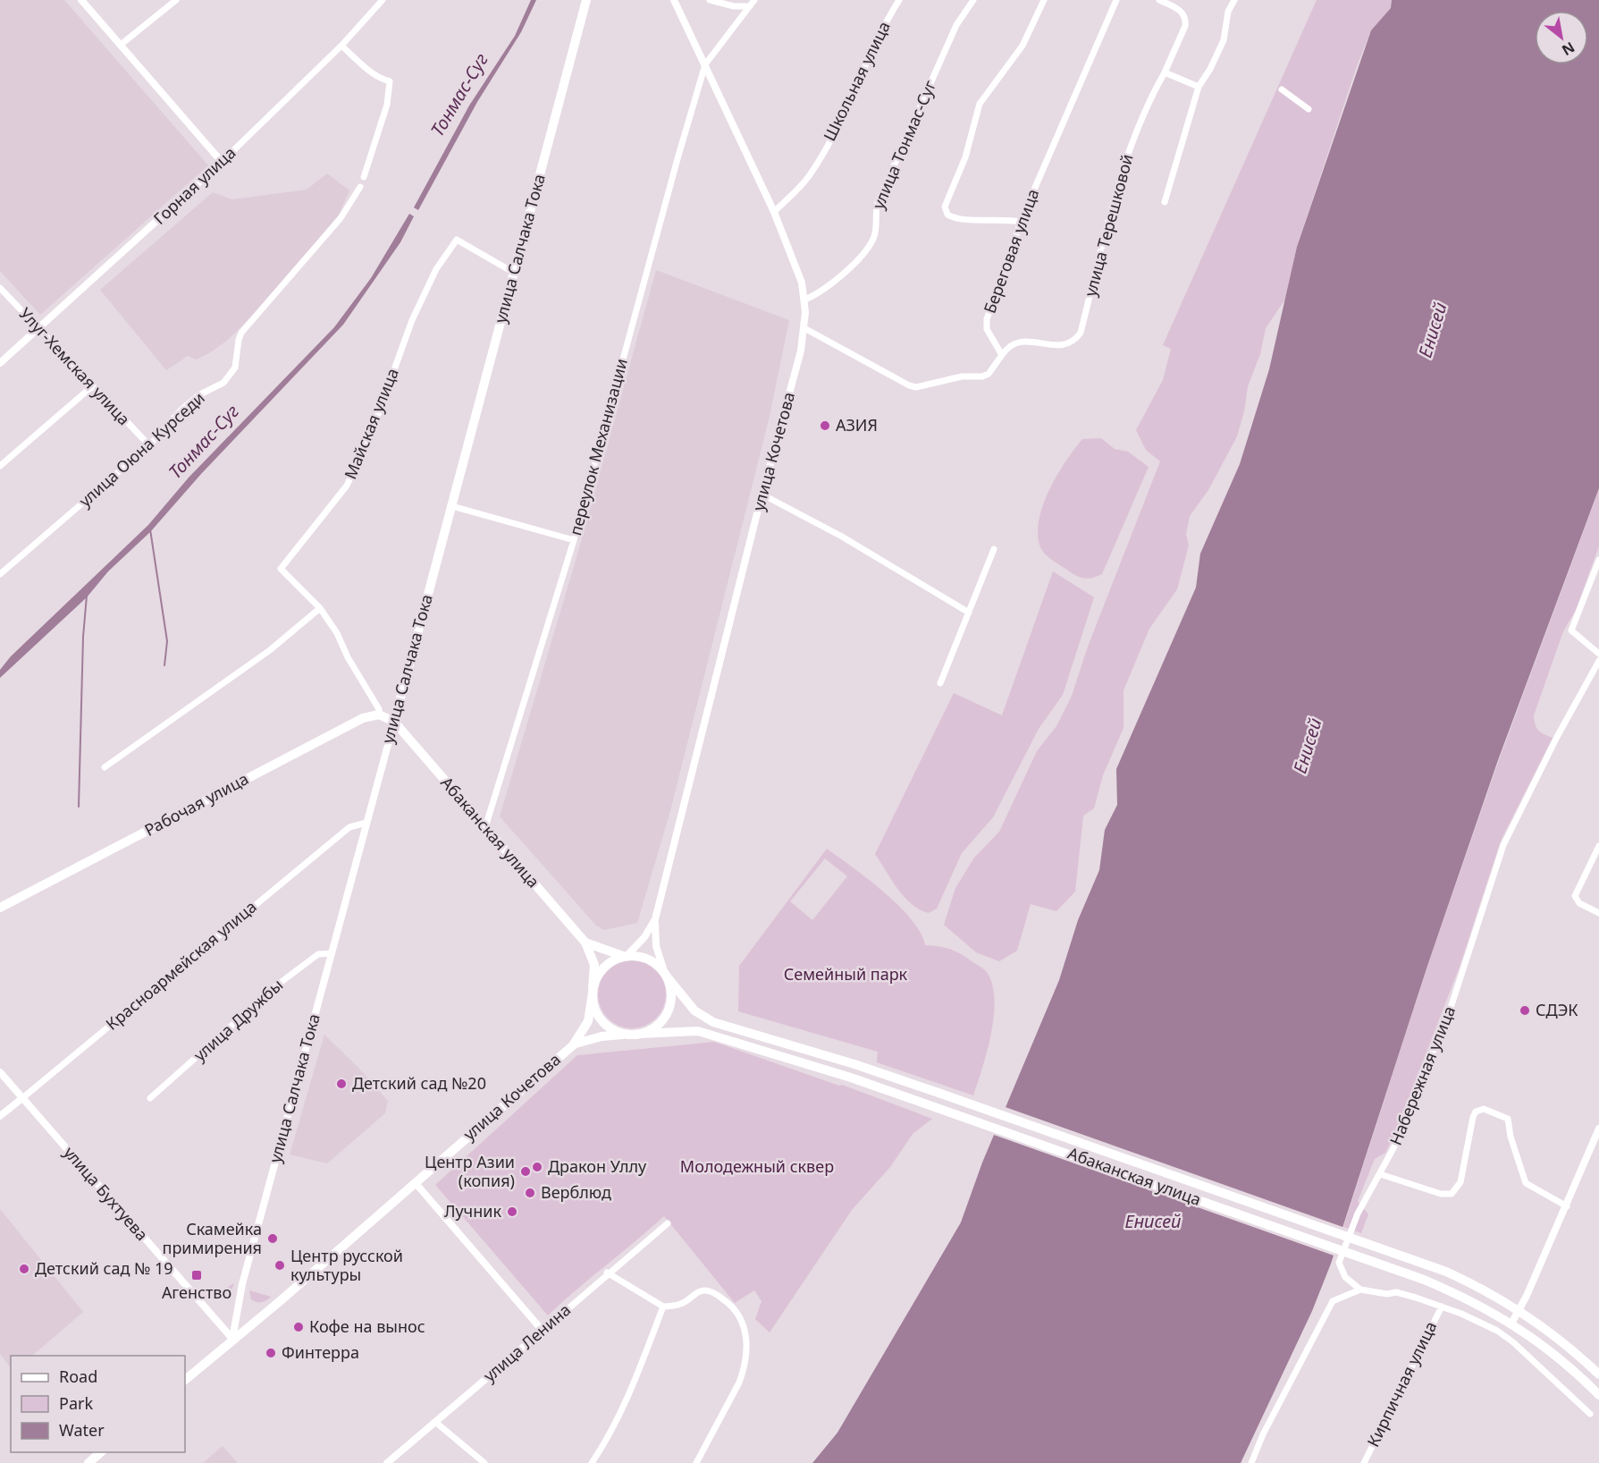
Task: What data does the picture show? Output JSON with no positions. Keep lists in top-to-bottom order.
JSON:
{
  "streets": {
    "main road": [
      "улица Салчака Тока",
      "улица Кочетова",
      "Рабочая улица",
      "Абаканская улица"
    ],
    "street": [
      "Школьная улица",
      "улица Тонмас-Суг",
      "Горная улица",
      "улица Терешковой",
      "Береговая улица",
      "Улуг-Хемская улица",
      "Майская улица",
      "переулок Механизации",
      "улица Оюна Курседи",
      "Красноармейская улица",
      "улица Дружбы",
      "Набережная улица",
      "улица Бухтуева",
      "улица Ленина",
      "Кирпичная улица"
    ]
  },
  "crossings": [
    ["Школьная улица", "улица Кочетова"],
    ["улица Тонмас-Суг", "улица Кочетова"],
    ["Горная улица", "Улуг-Хемская улица"],
    ["улица Терешковой", "Береговая улица"],
    ["улица Салчака Тока", "Майская улица"],
    ["улица Салчака Тока", "улица Кочетова"],
    ["улица Салчака Тока", "Абаканская улица"],
    ["улица Салчака Тока", "Красноармейская улица"],
    ["улица Салчака Тока", "улица Дружбы"],
    ["улица Салчака Тока", "улица Бухтуева"],
    ["Улуг-Хемская улица", "улица Оюна Курседи"],
    ["переулок Механизации", "улица Кочетова"],
    ["переулок Механизации", "Абаканская улица"],
    ["улица Кочетова", "Абаканская улица"],
    ["улица Кочетова", "улица Бухтуева"],
    ["Красноармейская улица", "улица Бухтуева"]
  ],
  "water": ["Тонмас-Суг", "Енисей"],
  "parks": ["Семейный парк", "Молодежный сквер"],
  "places": {
    "other": [
      "АЗИЯ",
      "СДЭК",
      "Детский сад №20",
      "Дракон Уллу",
      "Центр Азии (копия)",
      "Верблюд",
      "Лучник",
      "Скамейка примирения",
      "Центр русской культуры",
      "Детский сад № 19",
      "Кофе на вынос",
      "Финтерра"
    ],
    "transit": ["Агенство"]
  },
  "legend": ["Road", "Park", "Water"],
  "north": "bottom right"
}
